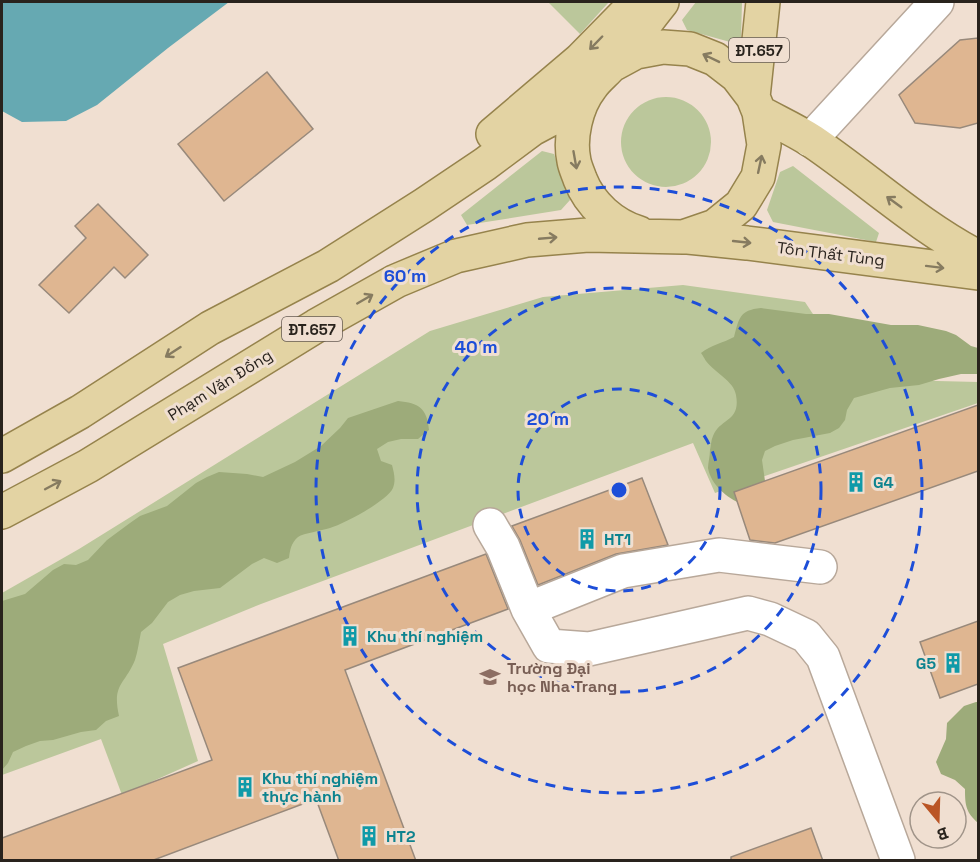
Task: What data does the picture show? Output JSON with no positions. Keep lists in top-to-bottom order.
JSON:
{
  "streets": {
    "main road": ["ĐT.657", "Tôn Thất Tùng", "Phạm Văn Đồng"]
  },
  "crossings": [
    ["Tôn Thất Tùng", "Phạm Văn Đồng"]
  ],
  "one_way": ["Tôn Thất Tùng"],
  "places": {
    "building": [
      "G4",
      "HT1",
      "Khu thí nghiệm",
      "G5",
      "Khu thí nghiệm thực hành",
      "HT2"
    ],
    "school or university": ["Trường Đại học Nha Trang"]
  },
  "north": "bottom",
  "rings": ["60 m", "40 m", "20 m"]
}
